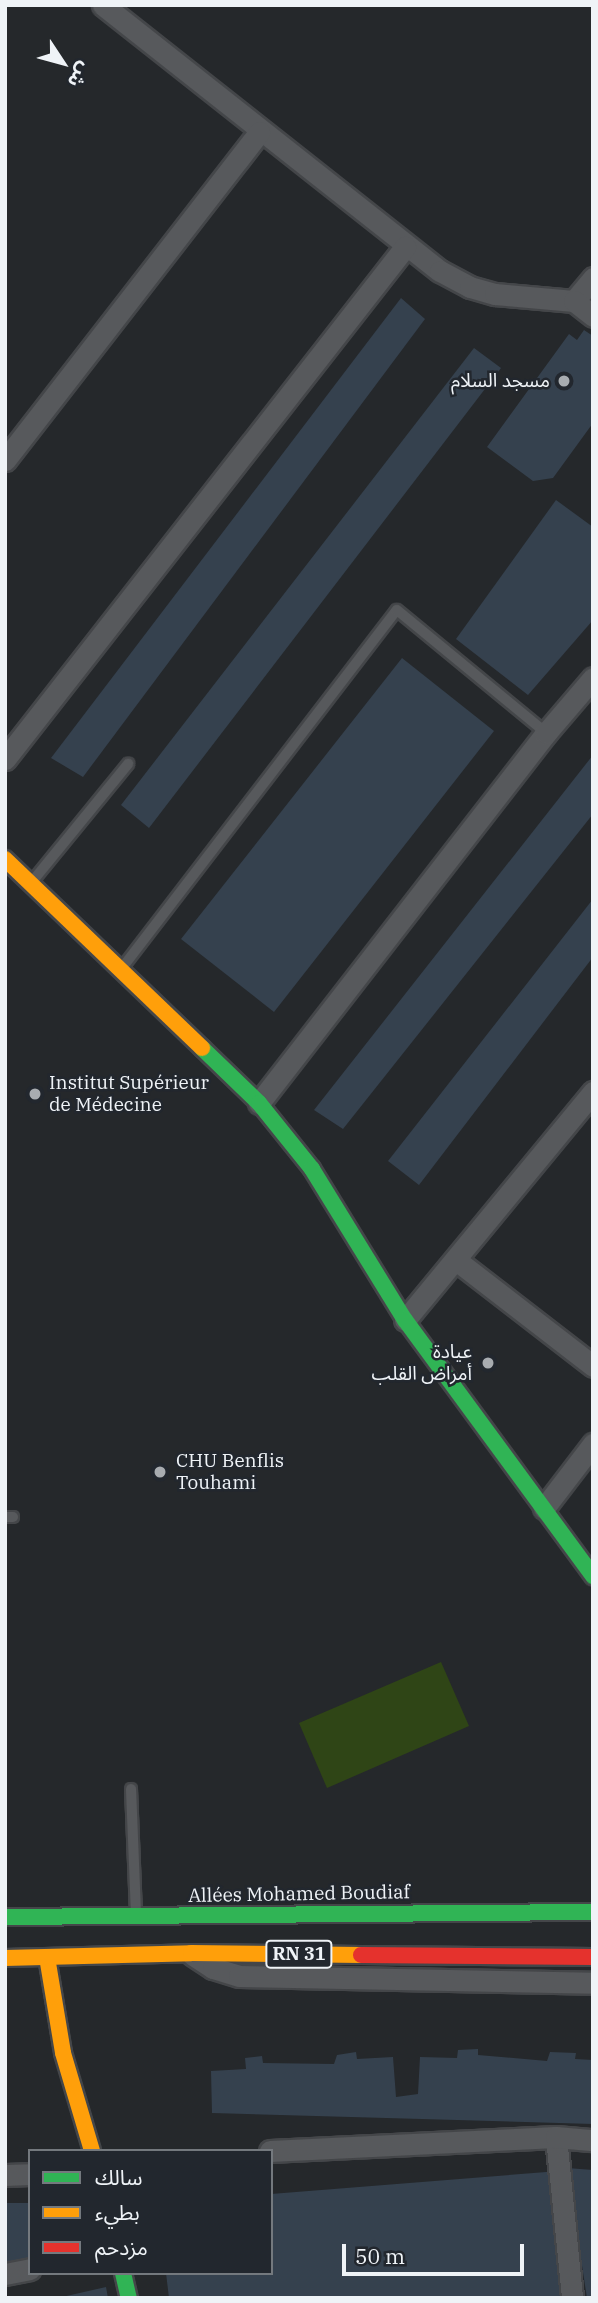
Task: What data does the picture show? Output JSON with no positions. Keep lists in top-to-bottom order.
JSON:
{
  "streets": {
    "main road": ["Allées Mohamed Boudiaf", "RN 31"]
  },
  "places": [
    "مسجد السلام",
    "Institut Supérieur de Médecine",
    "عيادة أمراض القلب",
    "CHU Benflis Touhami"
  ],
  "legend": ["سالك", "بطيء", "مزدحم"],
  "scale_bar": "50 m",
  "north": "bottom right"
}
